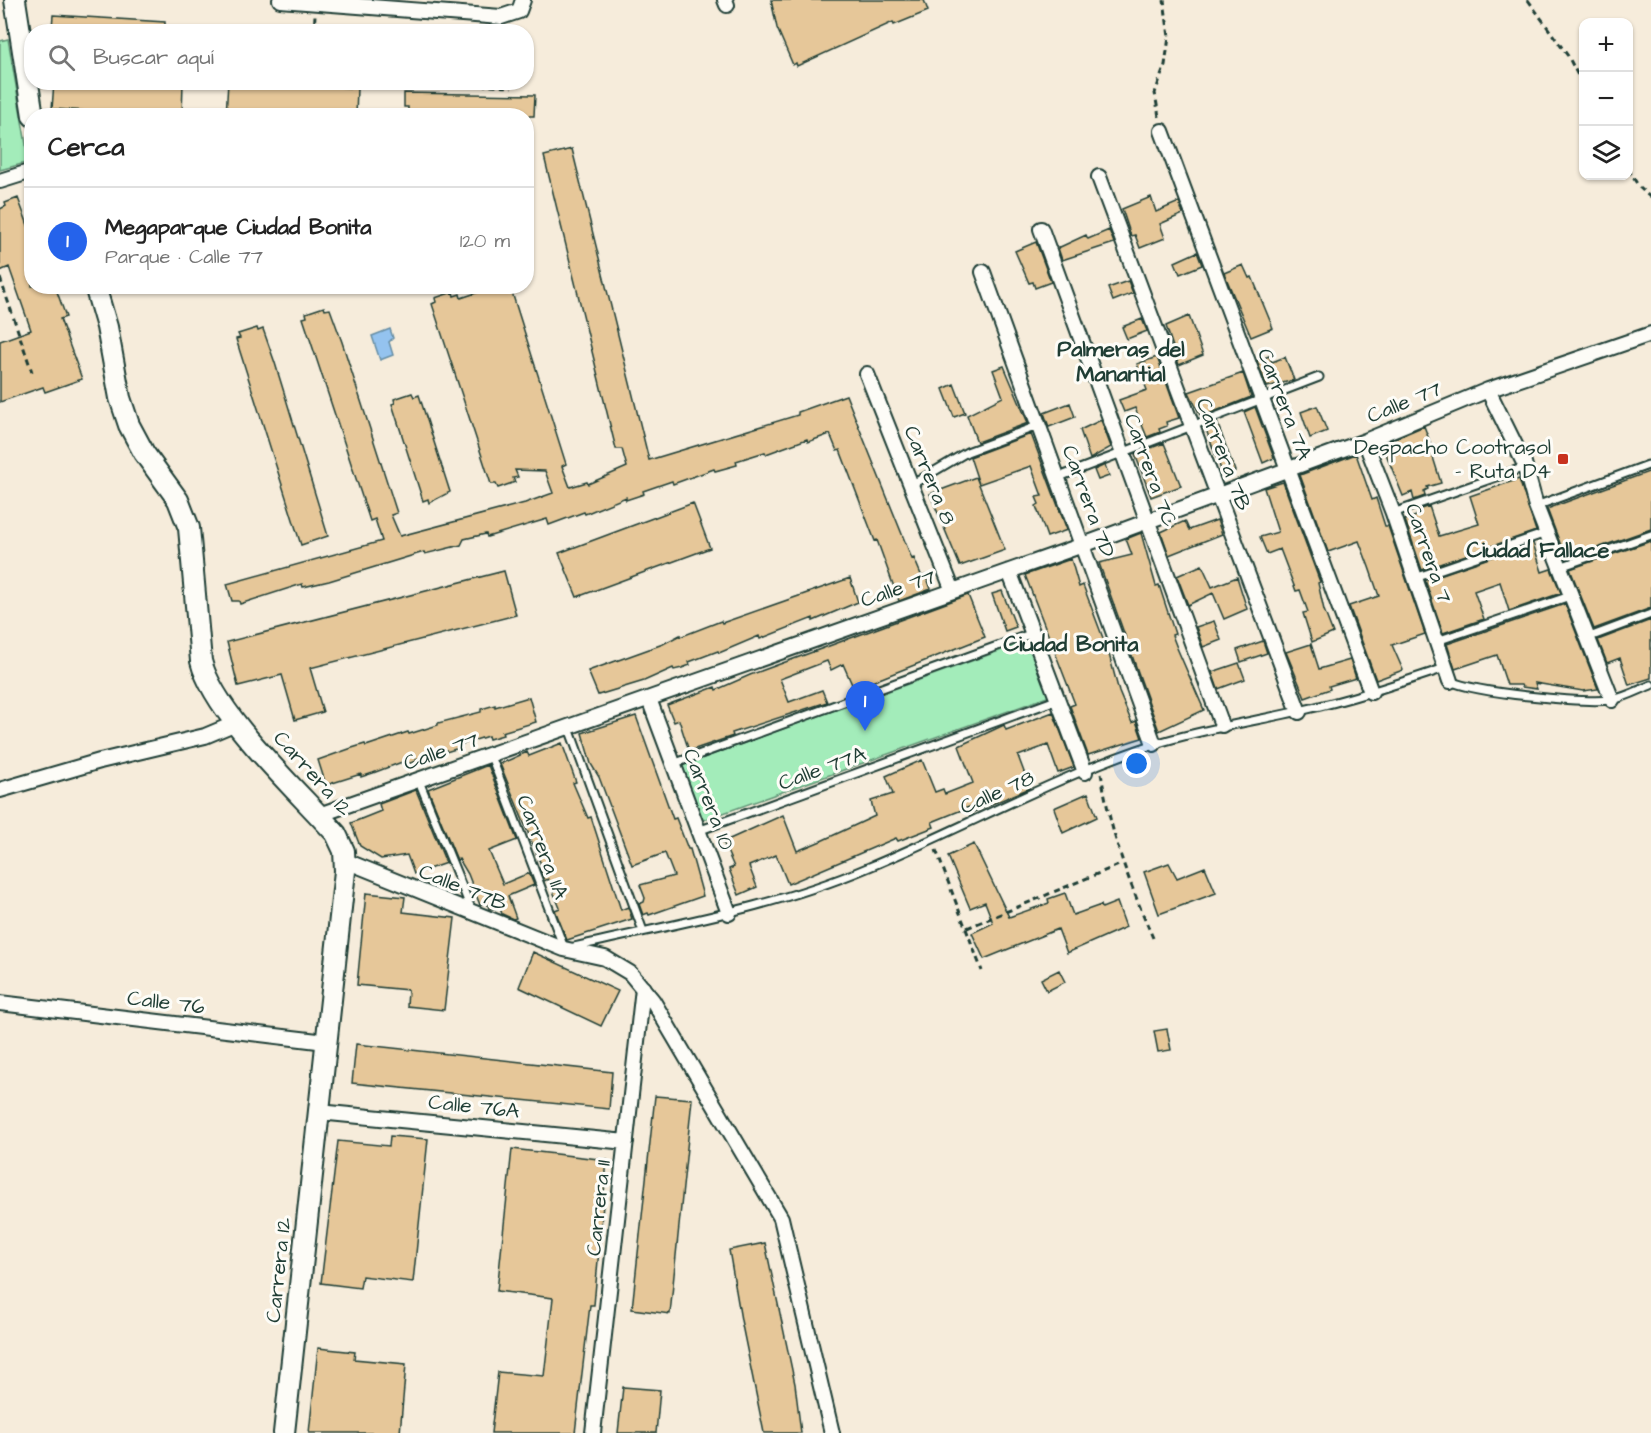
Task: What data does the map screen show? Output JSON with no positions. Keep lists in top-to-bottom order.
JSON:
{
  "streets": {
    "main road": ["Carrera 12"],
    "street": [
      "Calle 77",
      "Carrera 7A",
      "Carrera 7B",
      "Carrera 7C",
      "Carrera 8",
      "Carrera 7D",
      "Carrera 7",
      "Carrera 10",
      "Calle 77B",
      "Calle 76",
      "Calle 76A",
      "Carrera 11"
    ],
    "lane": ["Calle 77A", "Calle 78", "Carrera 11A"]
  },
  "crossings": [
    ["Calle 77", "Carrera 7A"],
    ["Calle 77", "Carrera 7B"],
    ["Calle 77", "Carrera 7C"],
    ["Calle 77", "Carrera 8"],
    ["Calle 77", "Carrera 7D"],
    ["Calle 77", "Carrera 7"],
    ["Calle 77", "Carrera 12"],
    ["Calle 77", "Carrera 10"],
    ["Calle 77", "Carrera 11A"],
    ["Carrera 7A", "Calle 78"],
    ["Carrera 7B", "Calle 78"],
    ["Carrera 7C", "Calle 78"],
    ["Carrera 7D", "Calle 78"],
    ["Carrera 7", "Calle 78"],
    ["Calle 77A", "Carrera 10"],
    ["Carrera 12", "Calle 77B"],
    ["Carrera 12", "Calle 76"],
    ["Carrera 12", "Calle 76A"],
    ["Calle 78", "Carrera 10"],
    ["Calle 78", "Carrera 11A"],
    ["Calle 78", "Calle 77B"],
    ["Carrera 11A", "Calle 77B"],
    ["Calle 77B", "Carrera 11"],
    ["Calle 76A", "Carrera 11"]
  ],
  "districts": ["Palmeras del Manantial", "Ciudad Fallace", "Ciudad Bonita"],
  "places": {
    "transit": ["Despacho Cootrasol - Ruta D4"]
  },
  "page": {
    "map_buttons": ["+", "−"],
    "search": "Buscar aquí",
    "heading": "Cerca",
    "list": [
      {
        "mark": "1",
        "name": "Megaparque Ciudad Bonita",
        "note": "Parque · Calle 77",
        "value": "120 m"
      }
    ],
    "pins": "1"
  }
}
